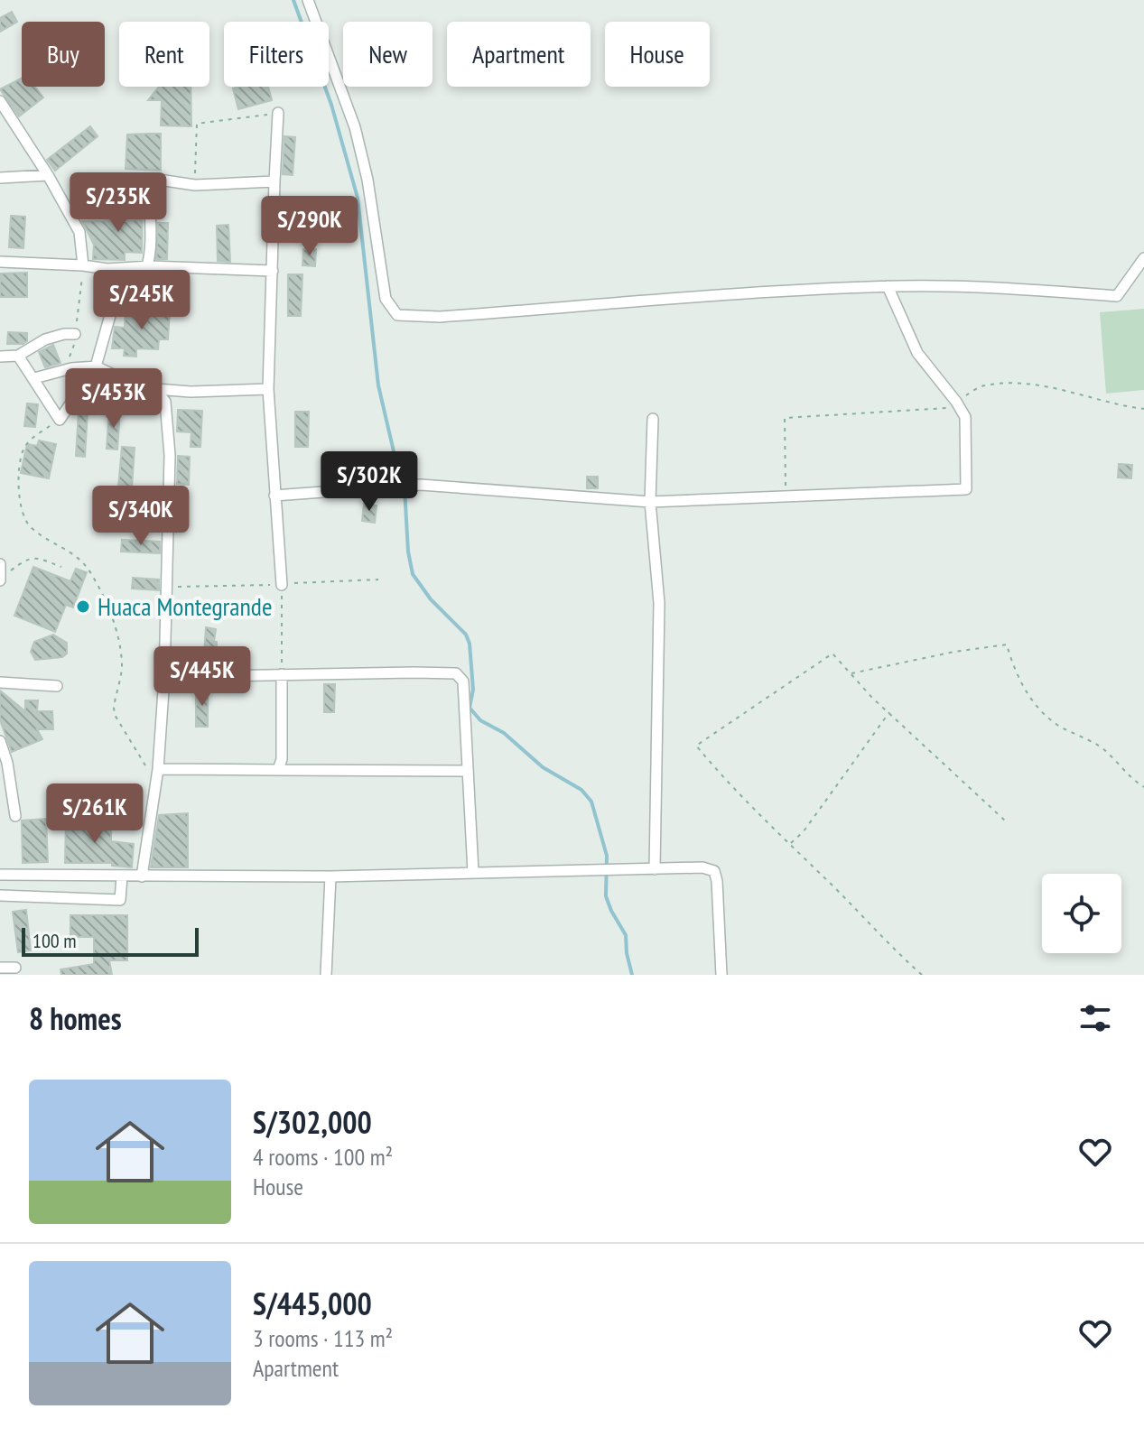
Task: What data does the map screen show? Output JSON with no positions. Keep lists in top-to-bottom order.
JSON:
{
  "places": ["Huaca Montegrande"],
  "scale_bar": "100 m",
  "page": {
    "chip": [
      "Buy",
      "Rent",
      "Filters",
      "New",
      "Apartment",
      "House"
    ],
    "price": [
      "S/235K",
      "S/290K",
      "S/245K",
      "S/453K",
      "S/302K",
      "S/340K",
      "S/445K",
      "S/261K"
    ],
    "scale": "100 m",
    "heading": "8 homes",
    "list": [
      {
        "name": "S/302,000",
        "note": "4 rooms · 100 m² · House"
      },
      {
        "name": "S/445,000",
        "note": "3 rooms · 113 m² · Apartment"
      }
    ]
  }
}
